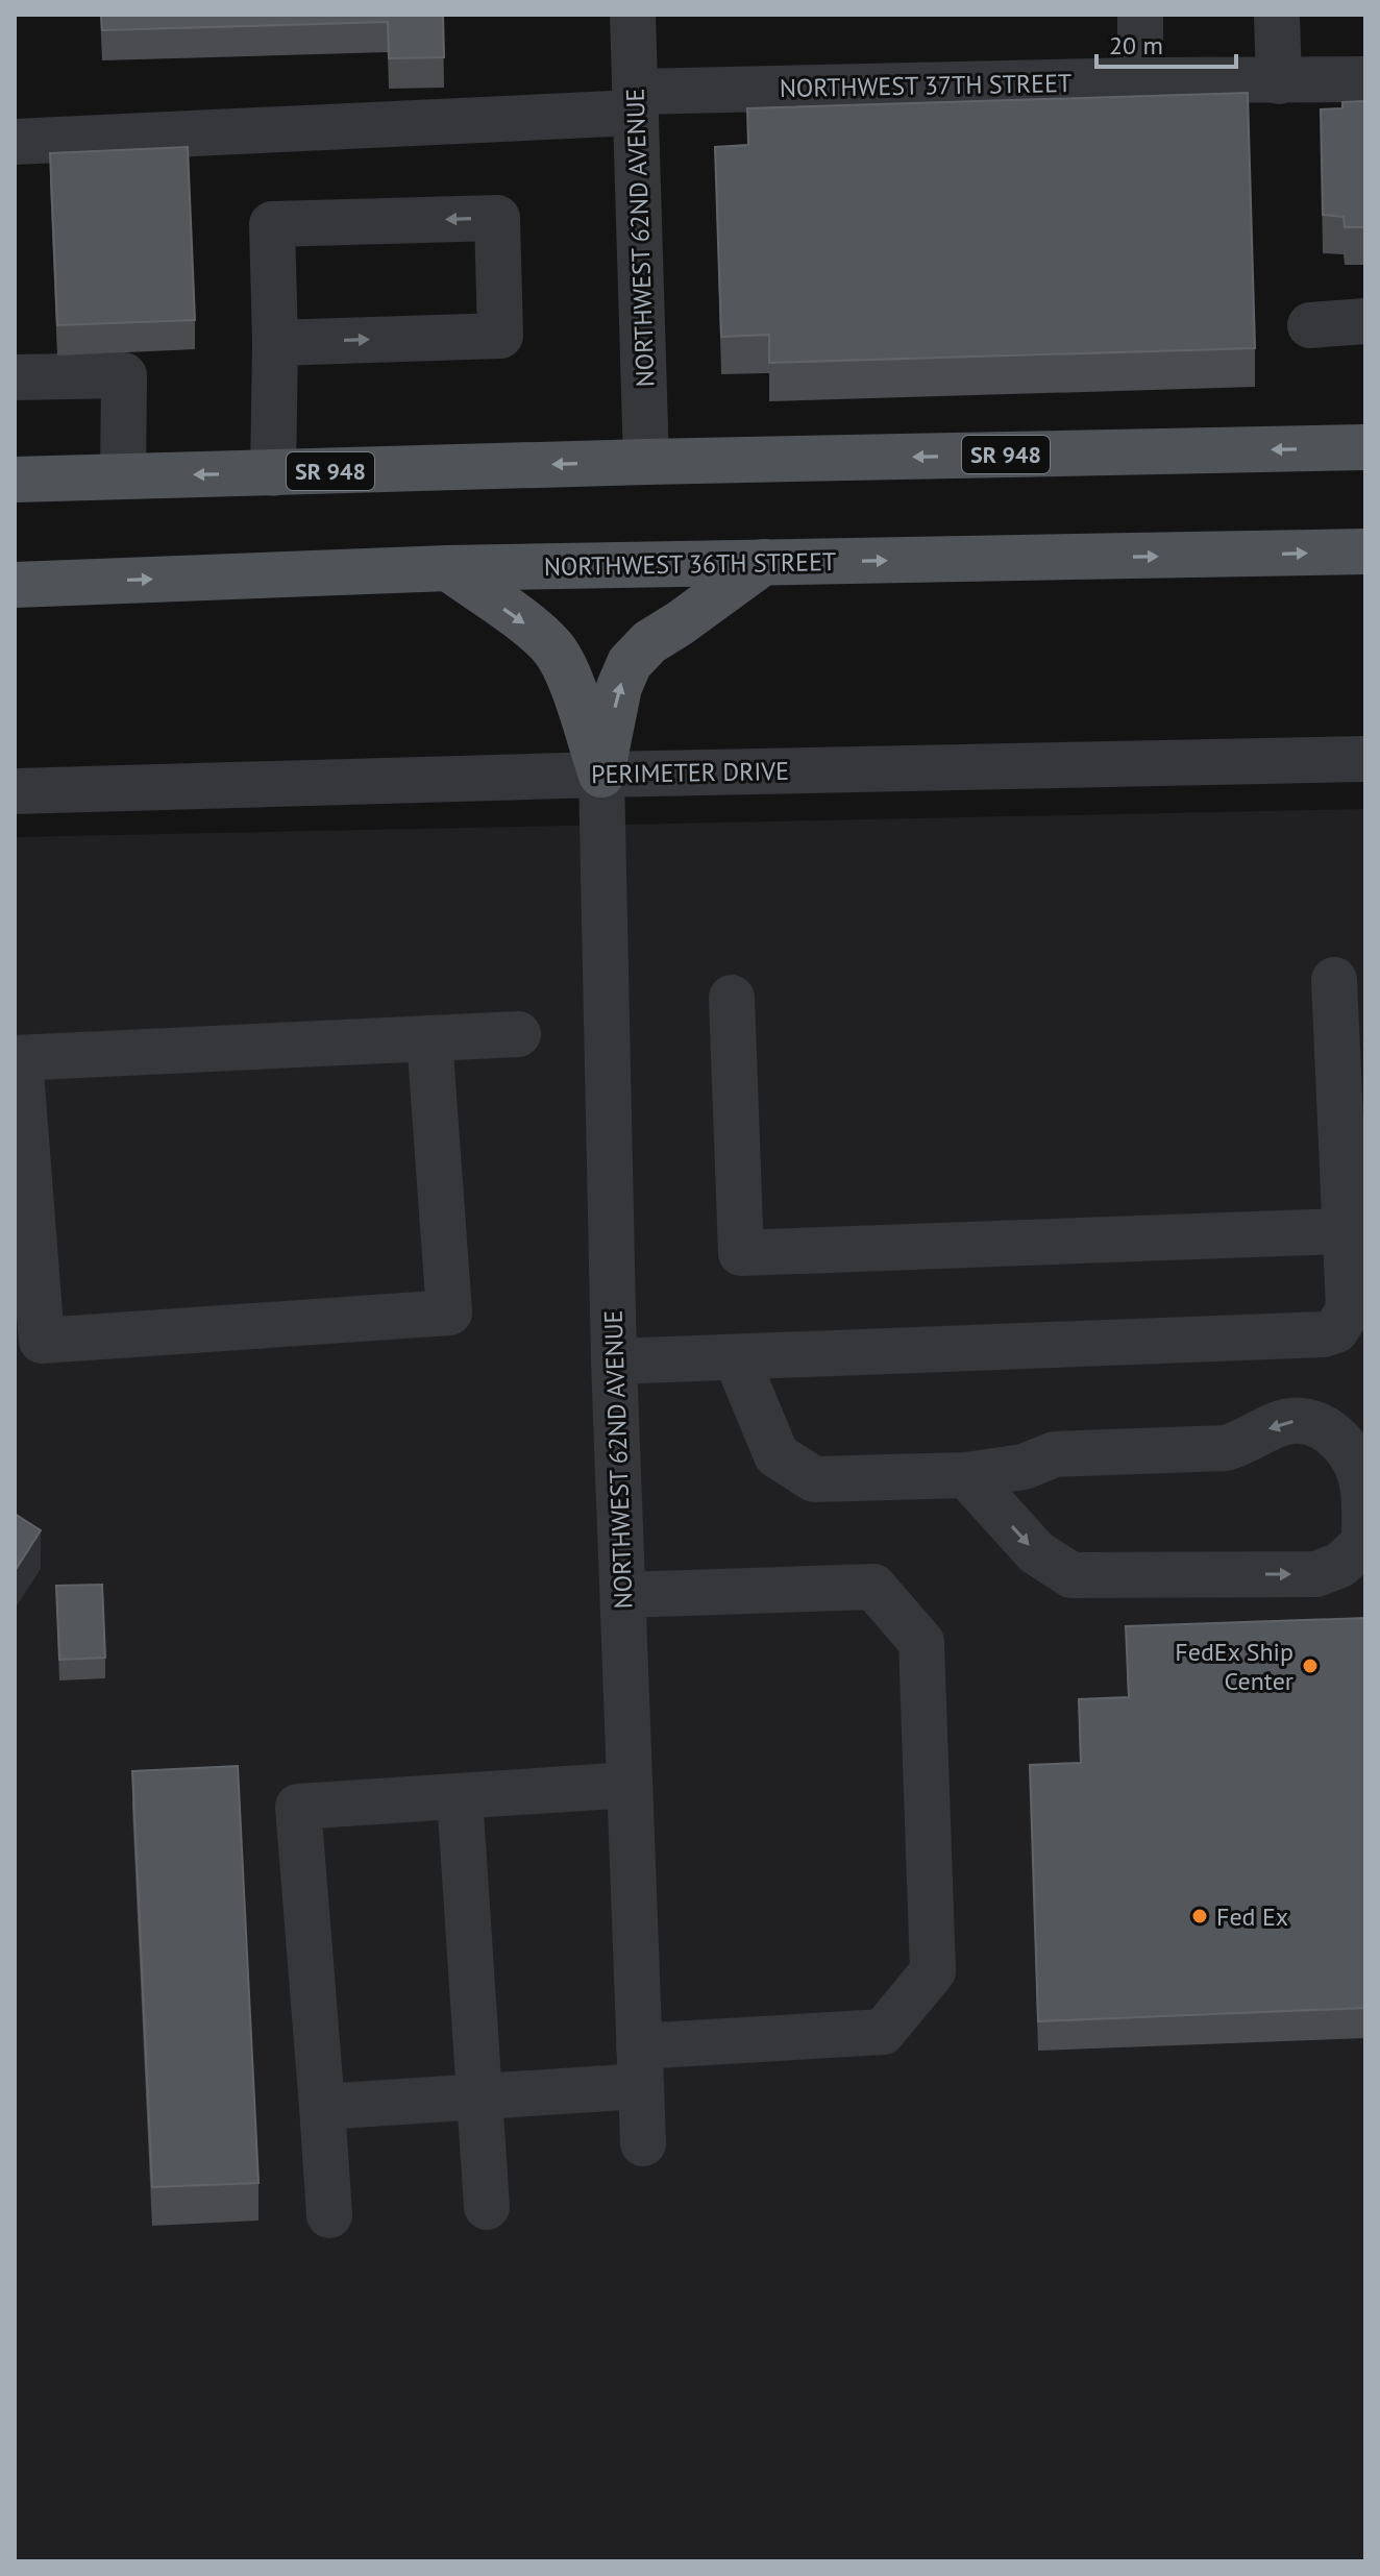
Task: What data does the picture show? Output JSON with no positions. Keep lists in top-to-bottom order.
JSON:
{
  "streets": {
    "main road": ["SR 948", "NORTHWEST 36TH STREET"],
    "street": ["NORTHWEST 37TH STREET", "NORTHWEST 62ND AVENUE", "PERIMETER DRIVE"]
  },
  "crossings": [
    ["NORTHWEST 37TH STREET", "NORTHWEST 62ND AVENUE"],
    ["NORTHWEST 62ND AVENUE", "SR 948"],
    ["NORTHWEST 62ND AVENUE", "PERIMETER DRIVE"]
  ],
  "places": ["FedEx Ship Center", "Fed Ex"],
  "scale_bar": "20 m"
}
